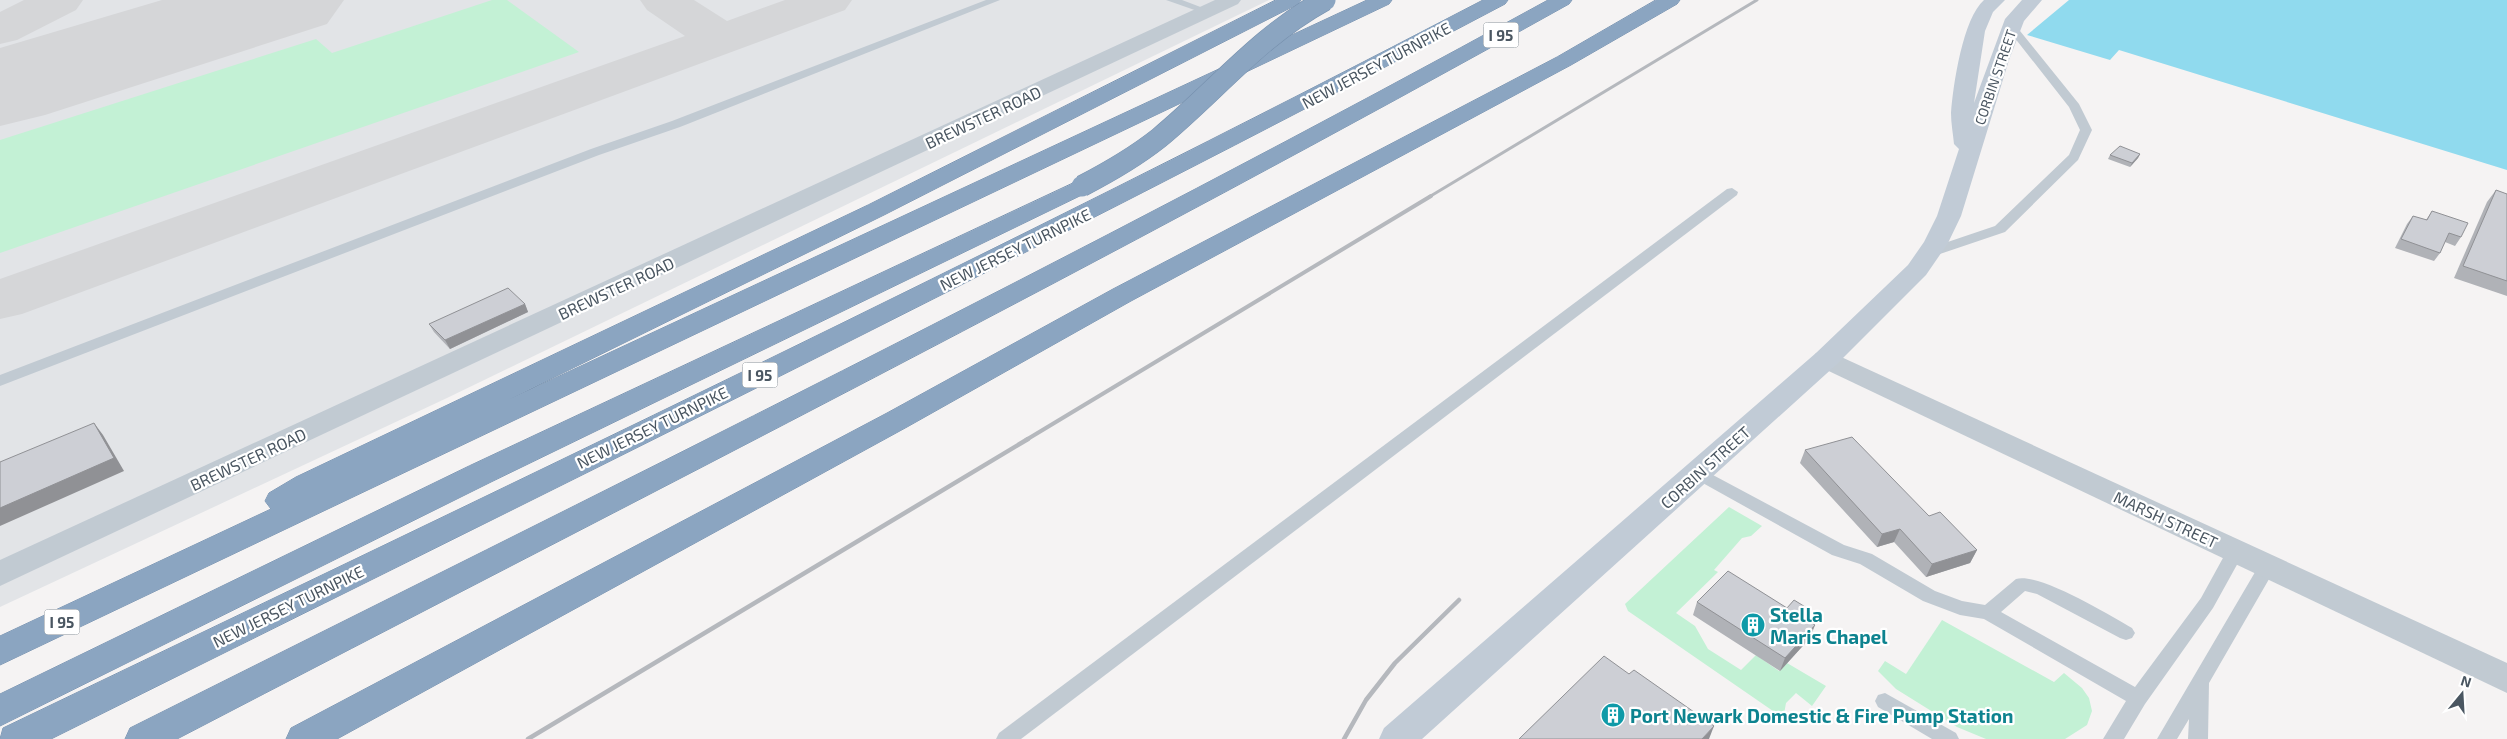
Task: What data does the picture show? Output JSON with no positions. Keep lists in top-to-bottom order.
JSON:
{
  "streets": {
    "highway": ["I 95", "NEW JERSEY TURNPIKE"],
    "main road": ["CORBIN STREET"],
    "street": ["BREWSTER ROAD", "MARSH STREET"]
  },
  "crossings": [
    ["CORBIN STREET", "MARSH STREET"]
  ],
  "places": {
    "building": ["Stella Maris Chapel", "Port Newark Domestic & Fire Pump Station"]
  },
  "north": "top"
}
